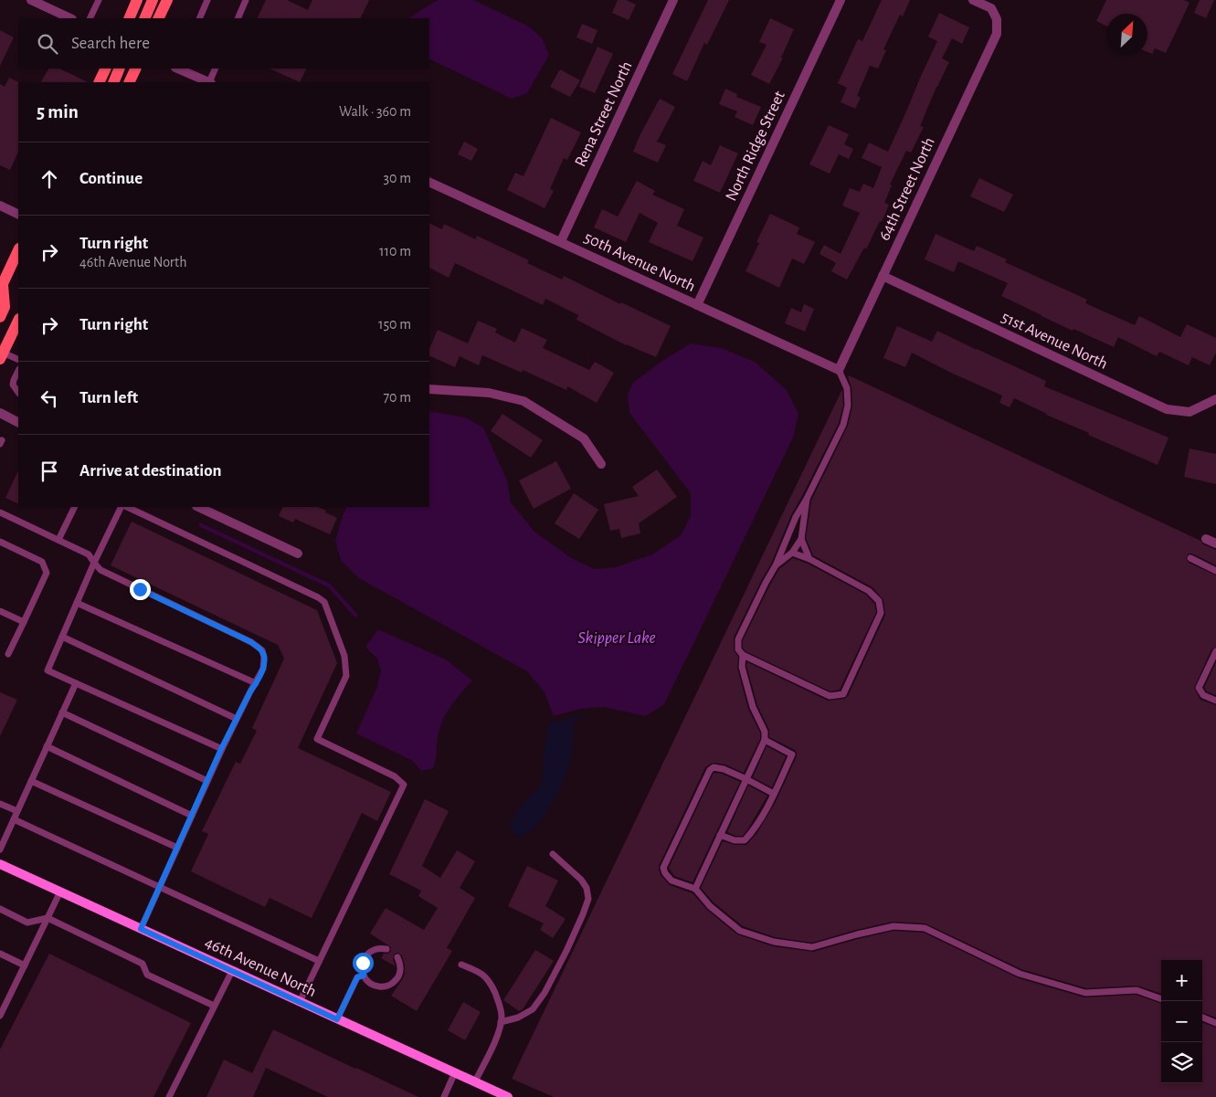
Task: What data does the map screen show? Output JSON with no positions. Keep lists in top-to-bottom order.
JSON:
{
  "streets": {
    "street": [
      "Rena Street North",
      "North Ridge Street",
      "64th Street North",
      "50th Avenue North",
      "51st Avenue North",
      "46th Avenue North"
    ]
  },
  "crossings": [
    ["Rena Street North", "50th Avenue North"],
    ["North Ridge Street", "50th Avenue North"],
    ["64th Street North", "50th Avenue North"],
    ["64th Street North", "51st Avenue North"]
  ],
  "water": ["Skipper Lake"],
  "north": "top right",
  "page": {
    "search": "Search here",
    "heading": ["5 min", "Walk · 360 m"],
    "list": [
      ["Continue", "30 m"],
      ["Turn right", "46th Avenue North", "110 m"],
      ["Turn right", "150 m"],
      ["Turn left", "70 m"],
      "Arrive at destination"
    ],
    "map_buttons": ["+", "−"]
  }
}
